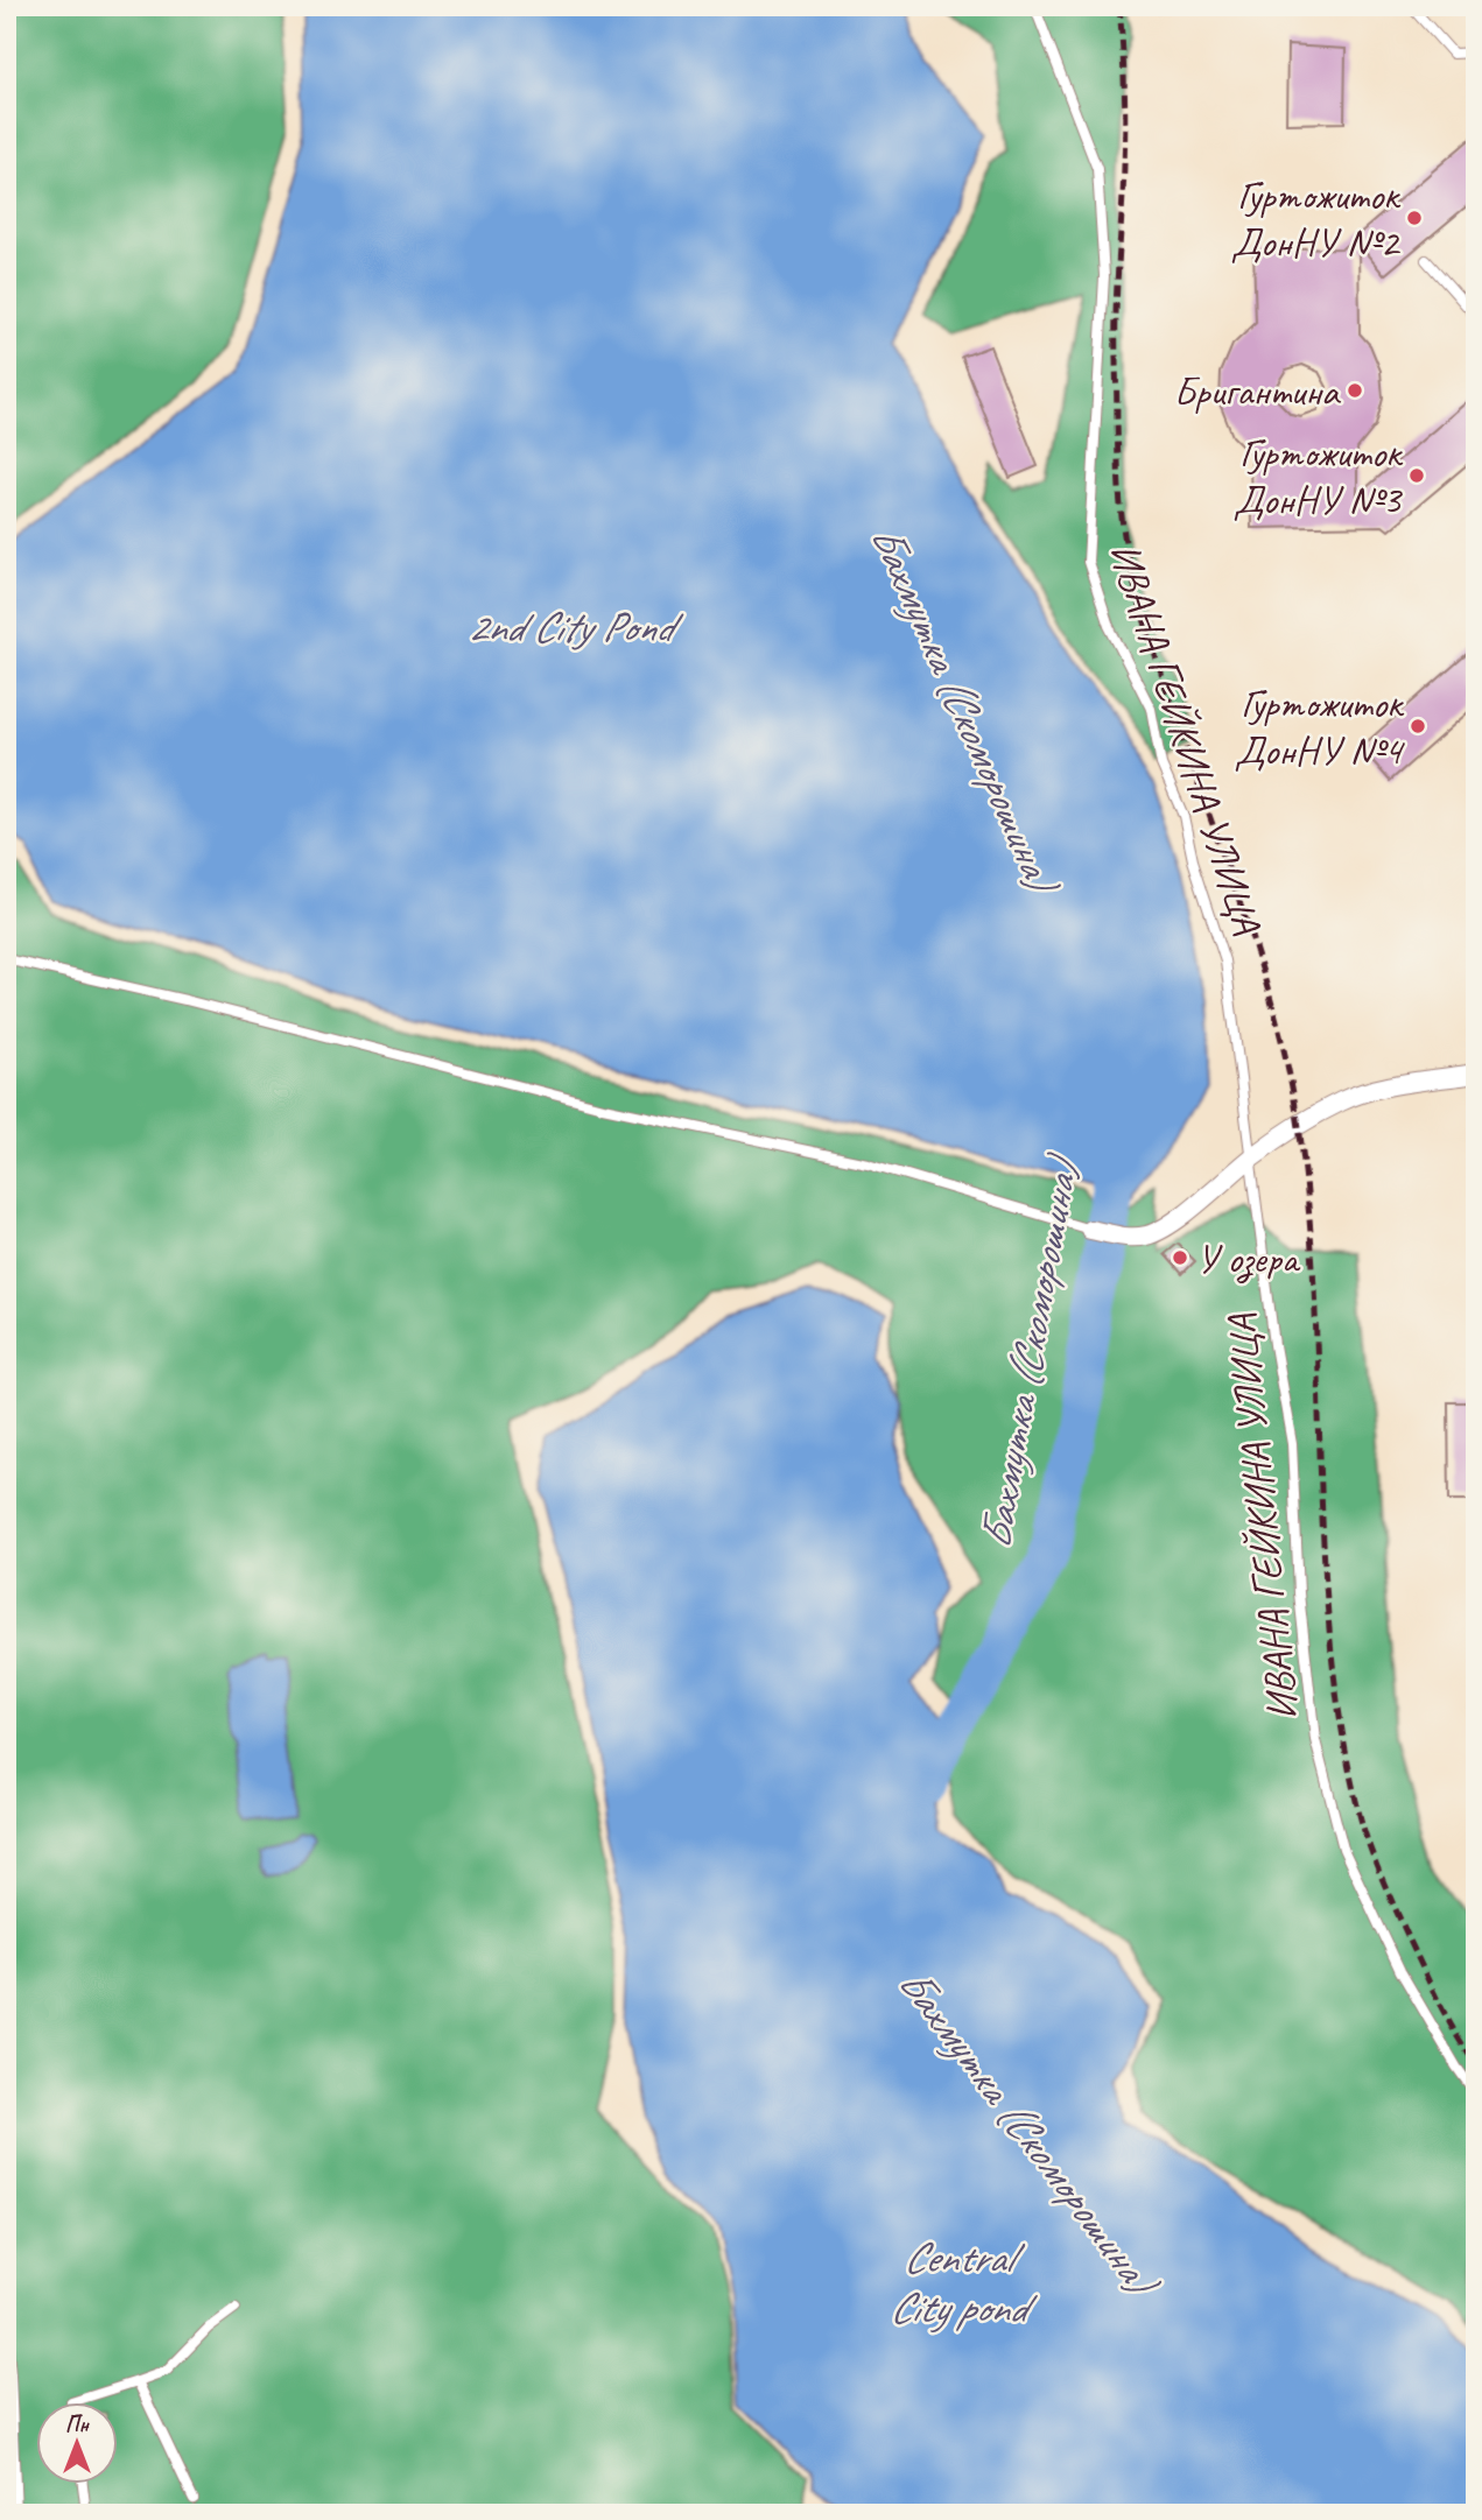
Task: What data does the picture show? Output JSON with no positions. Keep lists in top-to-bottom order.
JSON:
{
  "streets": {
    "lane": ["ИВАНА ГЕЙКИНА УЛИЦА"]
  },
  "water": ["2nd City Pond", "Бахмутка (Скоморошина)", "Central City pond"],
  "places": [
    "Гуртожиток ДонНУ №2",
    "Бригантина",
    "Гуртожиток ДонНУ №3",
    "Гуртожиток ДонНУ №4",
    "У озера"
  ],
  "north": "top"
}
